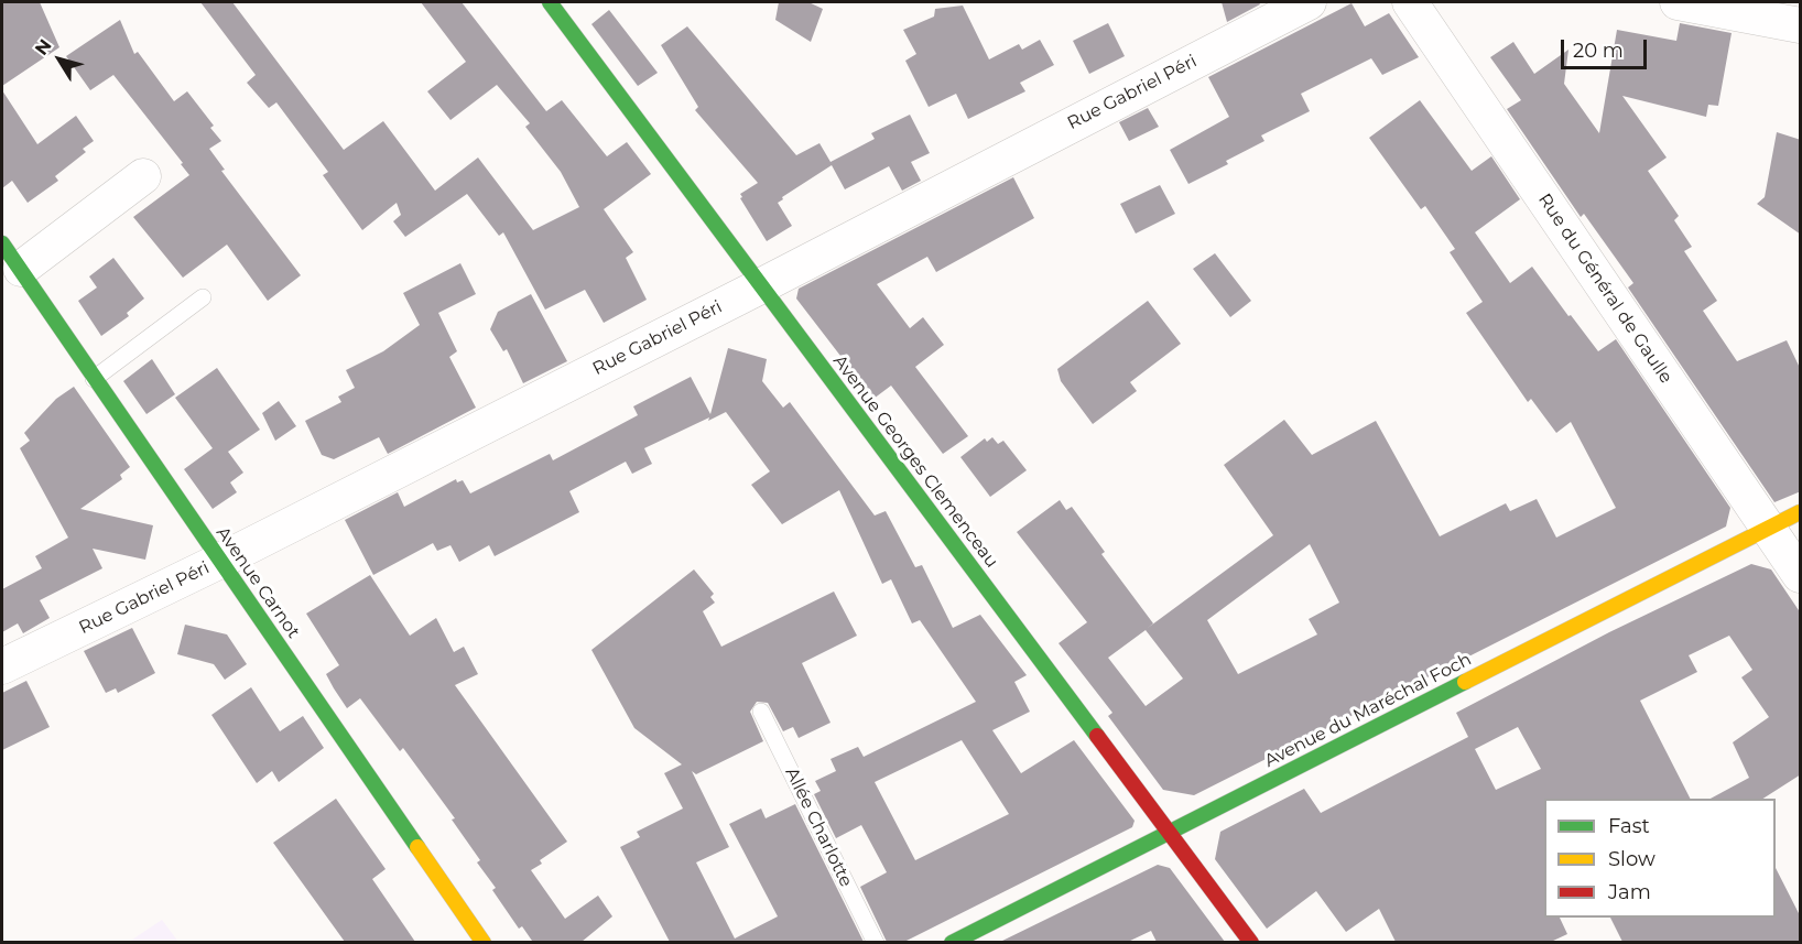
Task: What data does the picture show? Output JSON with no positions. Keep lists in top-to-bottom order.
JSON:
{
  "streets": {
    "street": [
      "Rue Gabriel Péri",
      "Rue du Général de Gaulle",
      "Avenue Georges Clemenceau",
      "Avenue Carnot",
      "Avenue du Maréchal Foch"
    ],
    "lane": ["Allée Charlotte"]
  },
  "crossings": [
    ["Rue Gabriel Péri", "Avenue Georges Clemenceau"],
    ["Rue Gabriel Péri", "Avenue Carnot"],
    ["Rue du Général de Gaulle", "Avenue du Maréchal Foch"],
    ["Avenue Georges Clemenceau", "Avenue du Maréchal Foch"]
  ],
  "legend": ["Fast", "Slow", "Jam"],
  "scale_bar": "20 m",
  "north": "top left"
}
